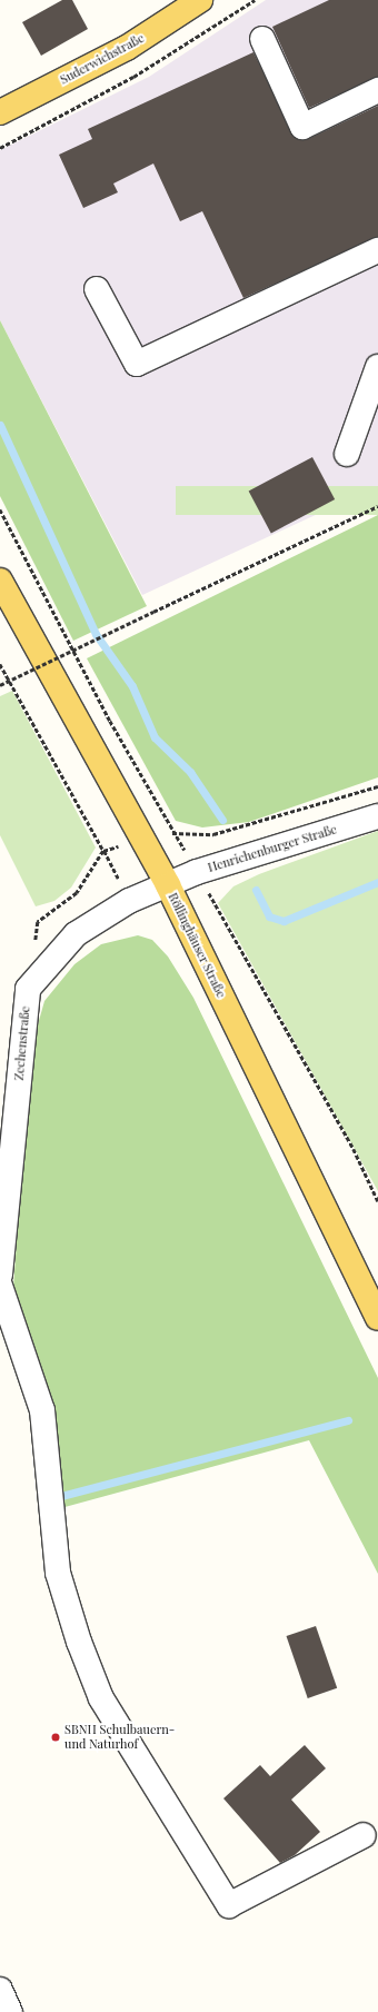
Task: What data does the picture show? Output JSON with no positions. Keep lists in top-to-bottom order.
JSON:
{
  "streets": {
    "main road": ["Suderwichstraße", "Röllinghäuser Straße"],
    "street": ["Henrichenburger Straße", "Zechenstraße"]
  },
  "crossings": [
    ["Henrichenburger Straße", "Röllinghäuser Straße"],
    ["Henrichenburger Straße", "Zechenstraße"],
    ["Röllinghäuser Straße", "Zechenstraße"]
  ],
  "places": ["SBNH Schulbauern- und Naturhof"]
}
